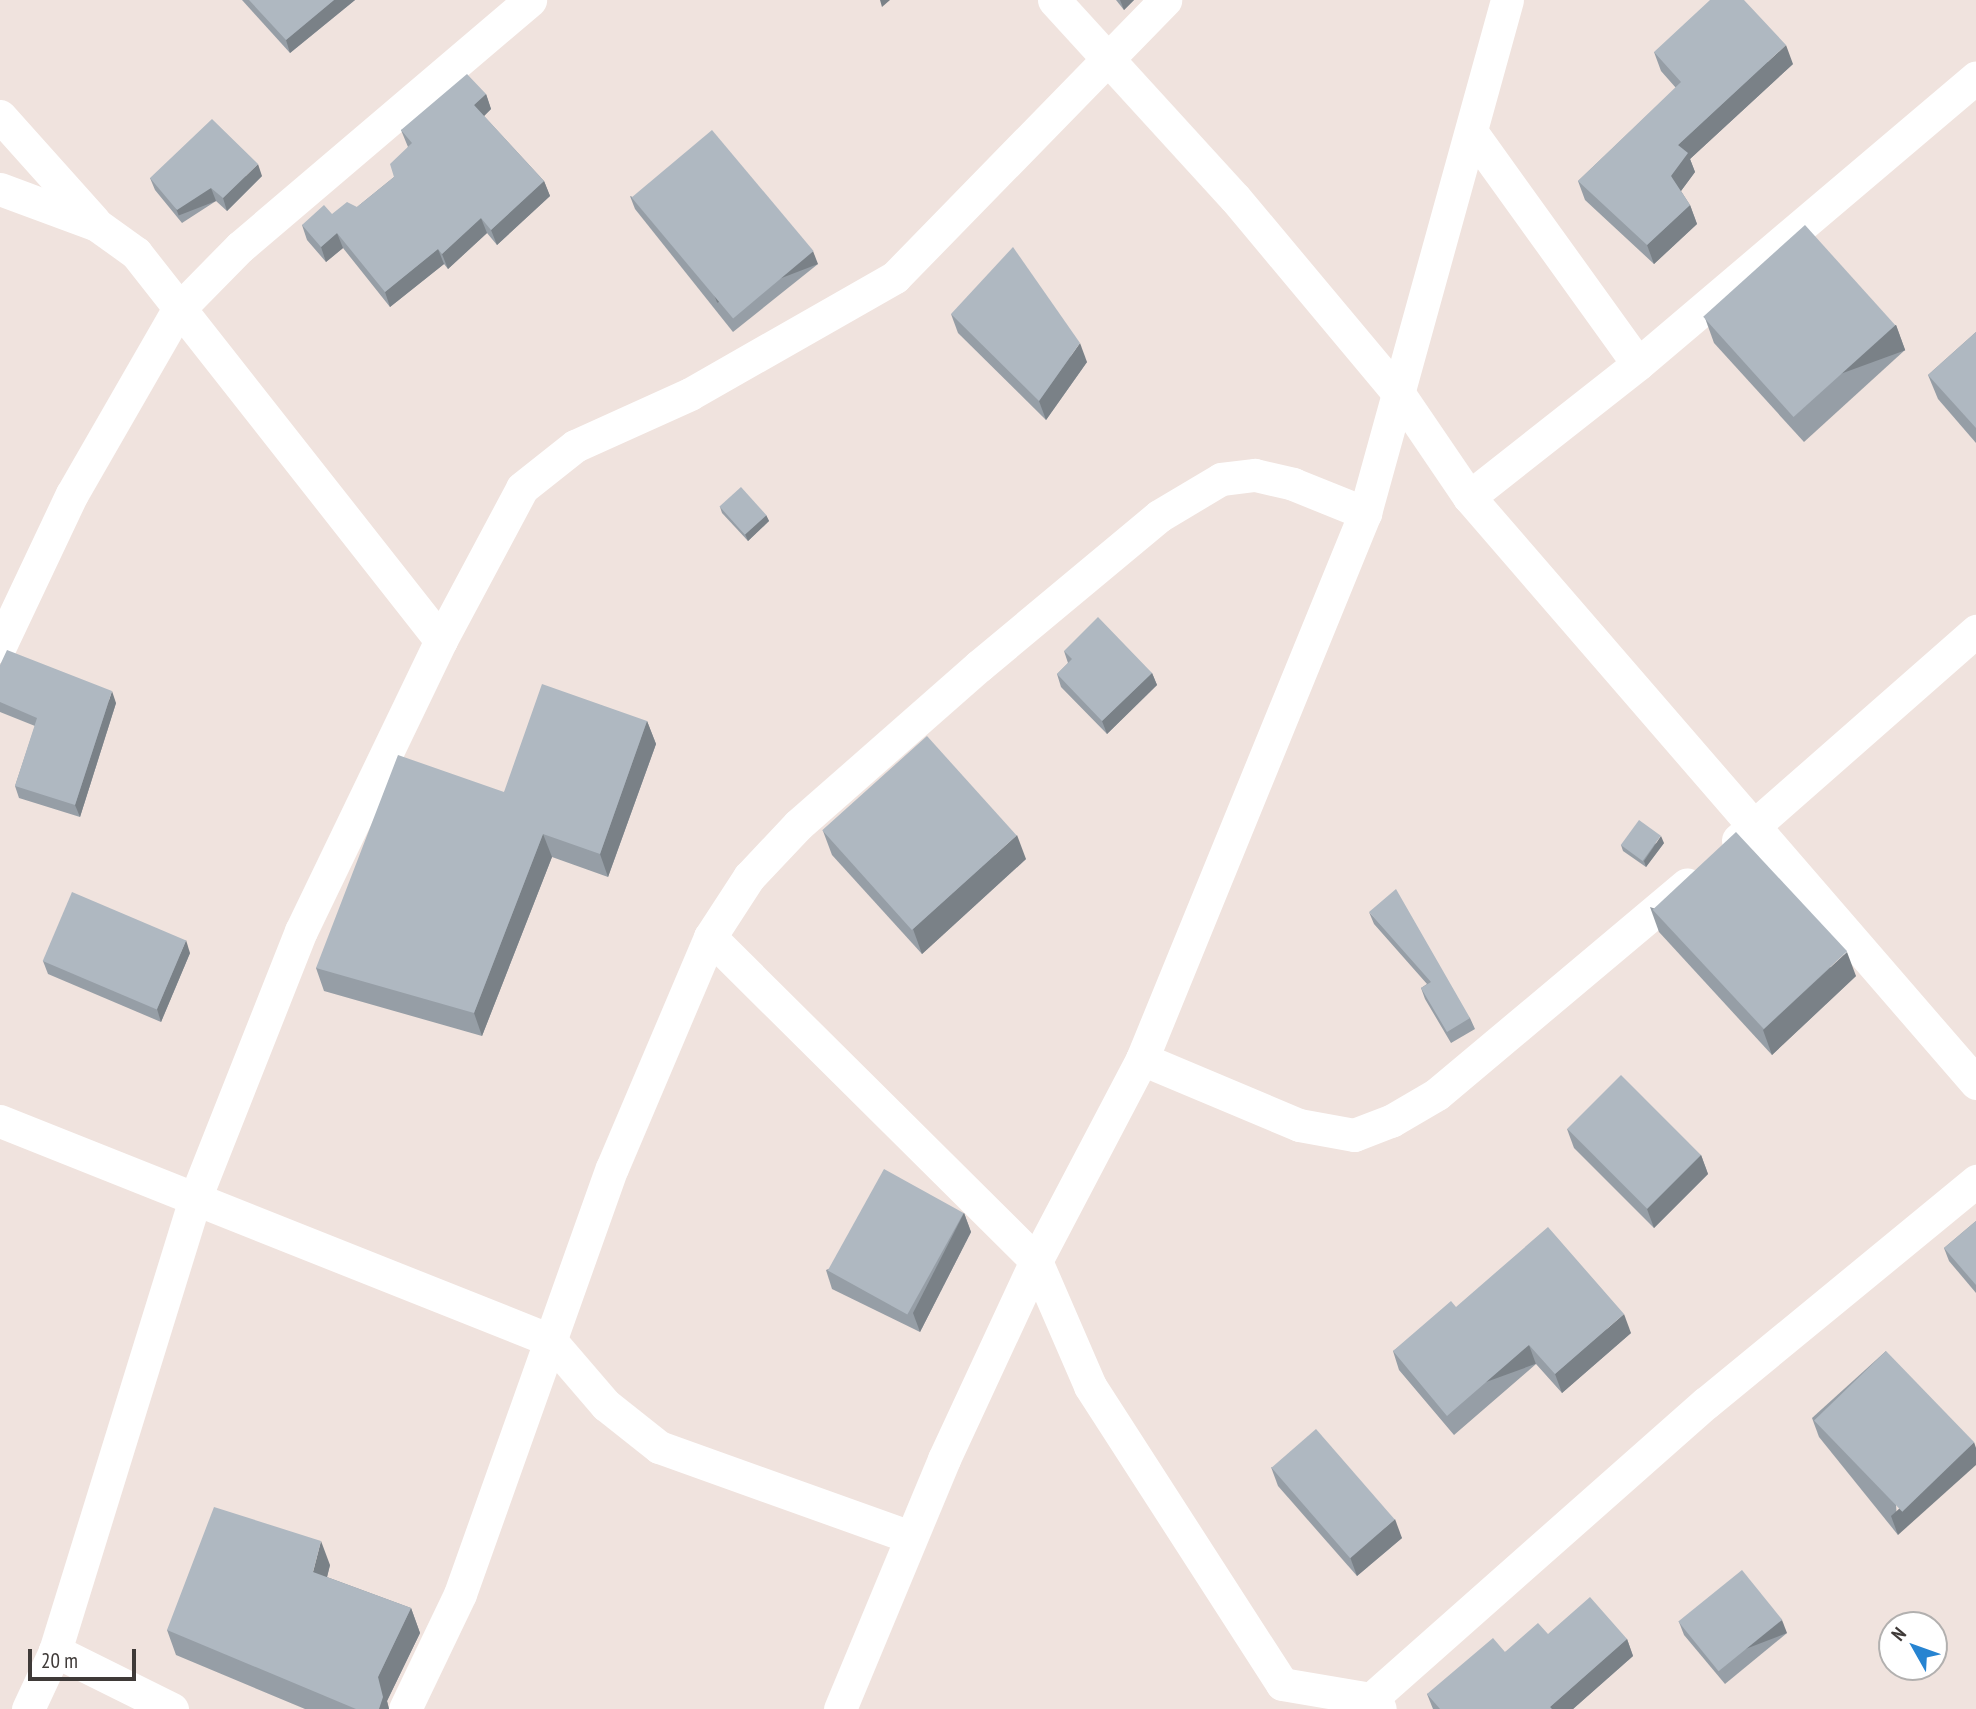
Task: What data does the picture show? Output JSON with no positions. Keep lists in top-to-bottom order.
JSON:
{
  "scale_bar": "20 m",
  "north": "top left"
}
